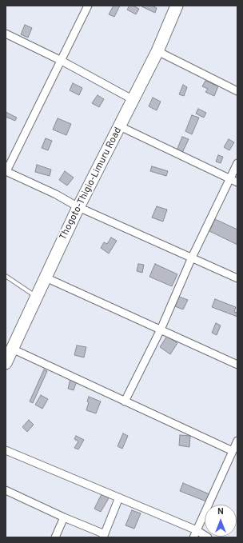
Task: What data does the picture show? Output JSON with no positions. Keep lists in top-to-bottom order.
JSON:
{
  "streets": {
    "highway": ["Thogoto-Thigio-Limuru Road"]
  },
  "north": "top"
}
